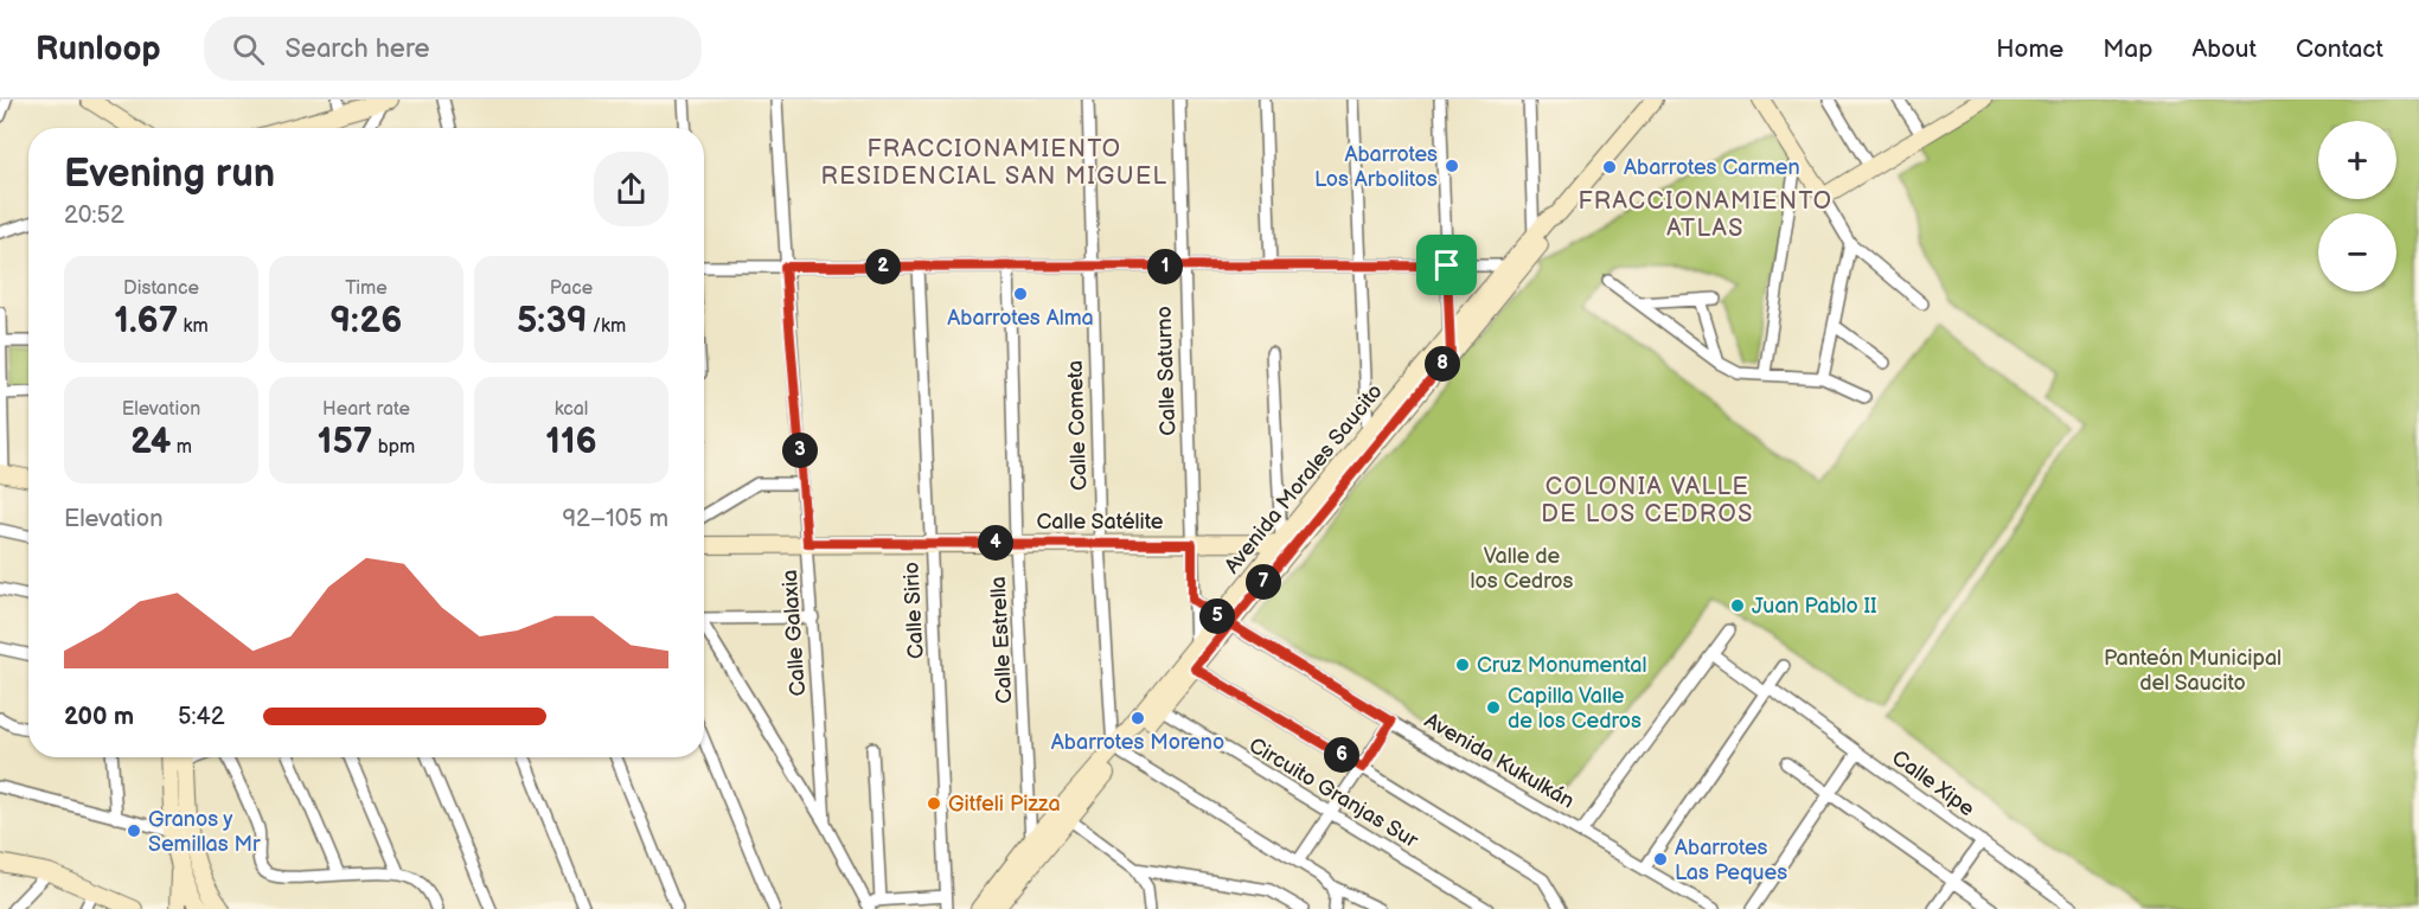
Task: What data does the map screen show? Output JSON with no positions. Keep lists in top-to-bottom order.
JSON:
{
  "streets": {
    "main road": ["Avenida Morales Saucito", "Calle Satélite"],
    "street": [
      "Calle Saturno",
      "Calle Cometa",
      "Calle Sirio",
      "Calle Galaxia",
      "Calle Estrella",
      "Avenida Kukulkán",
      "Calle Xipe",
      "Circuito Granjas Sur"
    ]
  },
  "crossings": [
    ["Calle Saturno", "Avenida Morales Saucito"],
    ["Calle Saturno", "Calle Satélite"],
    ["Calle Cometa", "Avenida Morales Saucito"],
    ["Calle Cometa", "Calle Satélite"],
    ["Avenida Morales Saucito", "Calle Satélite"],
    ["Avenida Morales Saucito", "Calle Estrella"],
    ["Avenida Morales Saucito", "Avenida Kukulkán"],
    ["Avenida Morales Saucito", "Circuito Granjas Sur"],
    ["Calle Satélite", "Calle Sirio"],
    ["Calle Satélite", "Calle Galaxia"],
    ["Calle Satélite", "Calle Estrella"]
  ],
  "districts": ["FRACCIONAMIENTO RESIDENCIAL SAN MIGUEL", "FRACCIONAMIENTO ATLAS", "COLONIA VALLE DE LOS CEDROS"],
  "parks": ["Valle de los Cedros", "Panteón Municipal del Saucito"],
  "places": [
    "Abarrotes Los Arbolitos",
    "Abarrotes Carmen",
    "Abarrotes Alma",
    "Juan Pablo II",
    "Cruz Monumental",
    "Capilla Valle de los Cedros",
    "Abarrotes Moreno",
    "Gitfeli Pizza",
    "Granos y Semillas Mr",
    "Abarrotes Las Peques"
  ],
  "page": {
    "header": "Runloop",
    "search": "Search here",
    "nav": [
      "Home",
      "Map",
      "About",
      "Contact"
    ],
    "map_buttons": ["+", "−"],
    "heading": ["Evening run", "20:52"],
    "pins": [
      "1",
      "2",
      "8",
      "3",
      "4",
      "7",
      "5",
      "6"
    ],
    "stats": [
      ["Distance", "1.67 km"],
      ["Time", "9:26"],
      ["Pace", "5:39 /km"],
      ["Elevation", "24 m"],
      ["Heart rate", "157 bpm"],
      ["kcal", "116"]
    ],
    "chart": ["Elevation", "92–105 m"],
    "list": [
      {
        "name": "200 m",
        "note": "5:42"
      }
    ]
  }
}
